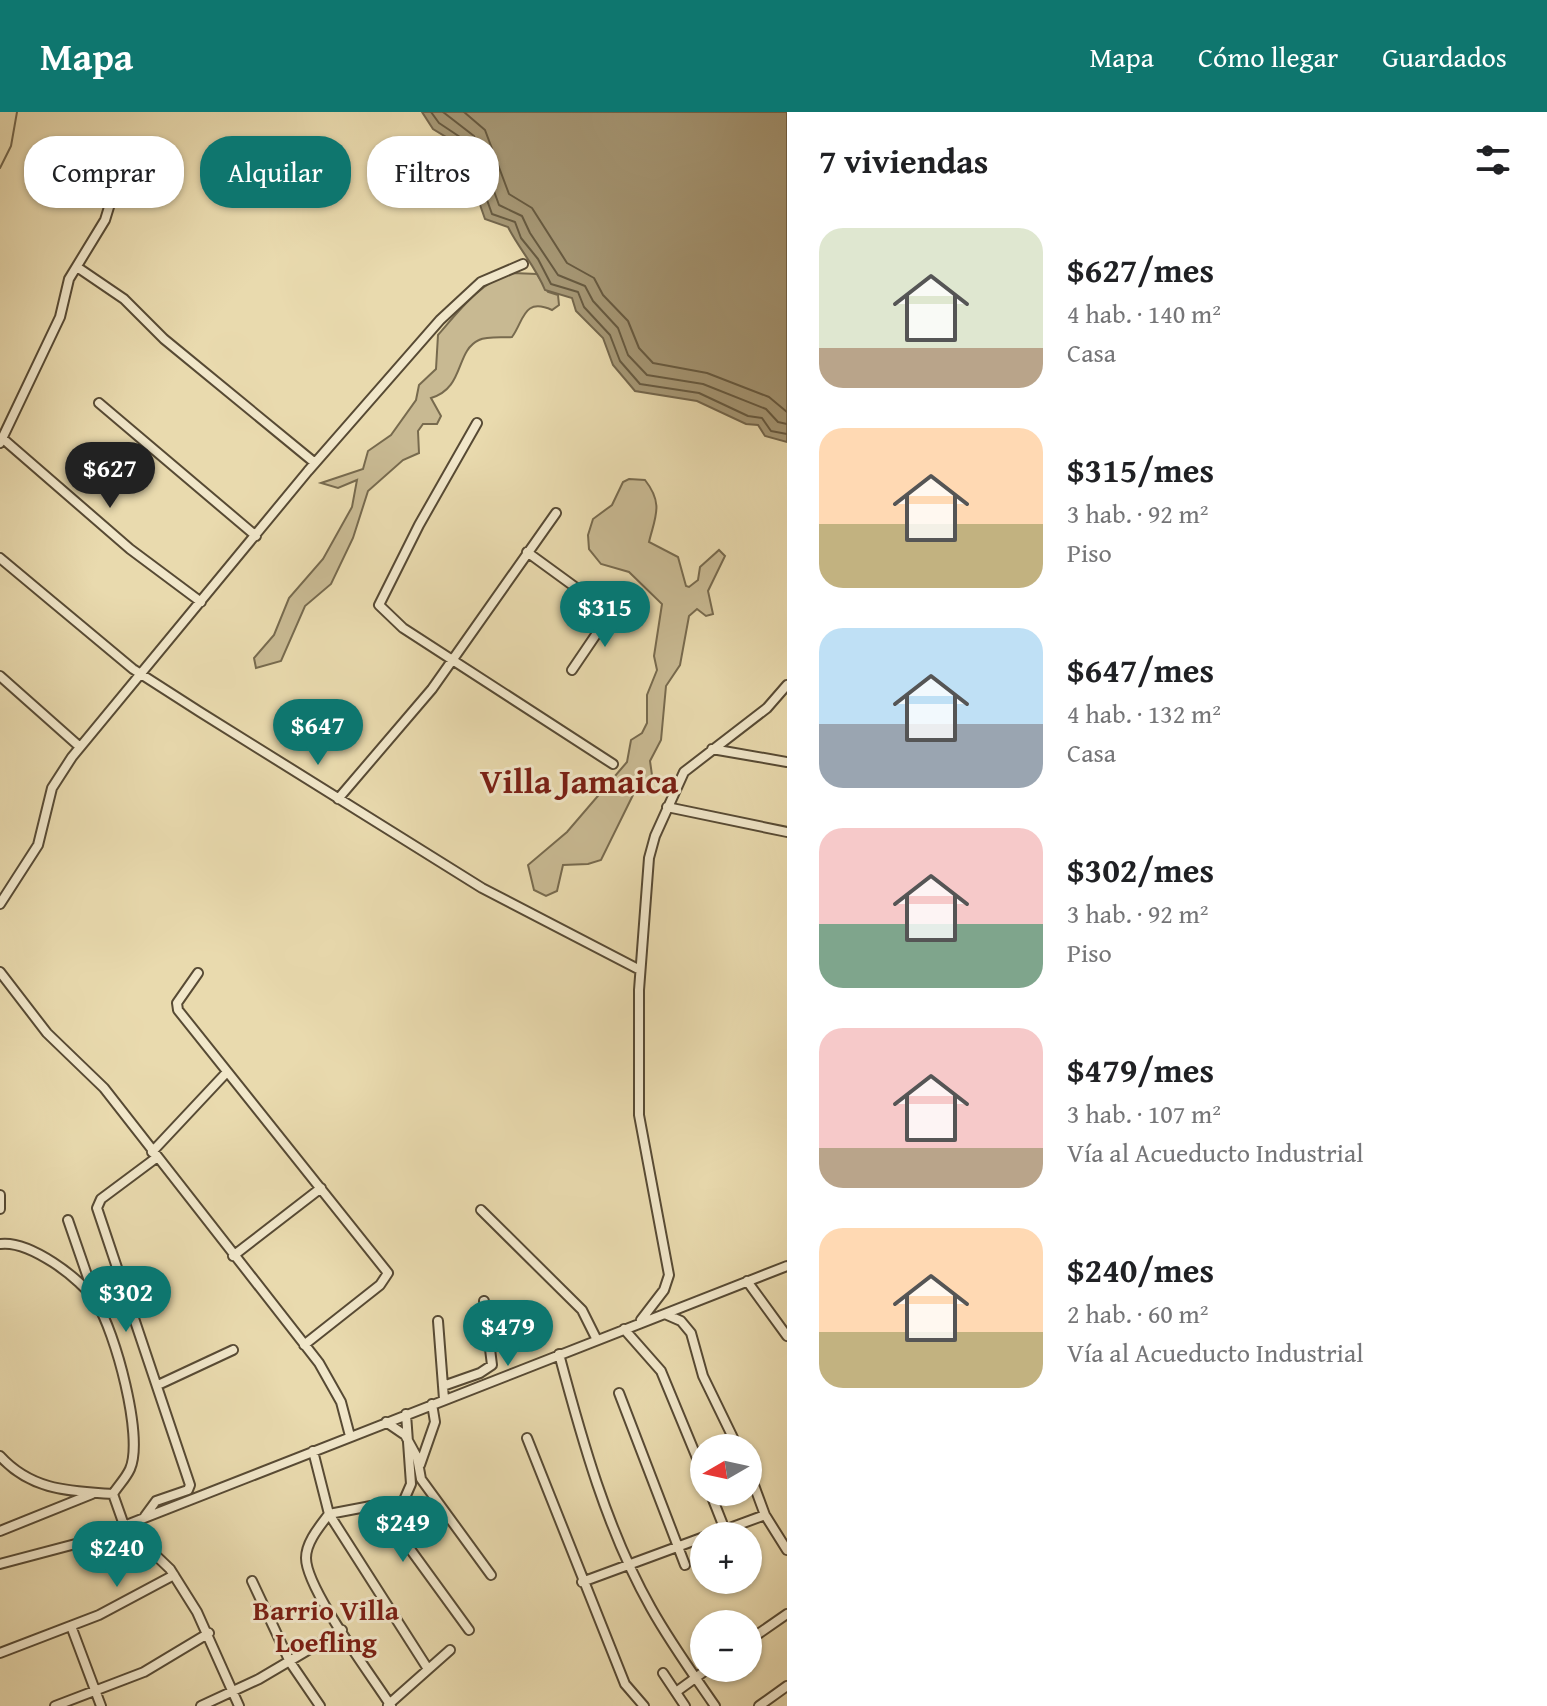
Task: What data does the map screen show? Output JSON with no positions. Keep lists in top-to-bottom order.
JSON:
{
  "districts": ["Villa Jamaica", "Barrio Villa Loefling"],
  "north": "left",
  "page": {
    "header": "Mapa",
    "nav": ["Mapa", "Cómo llegar", "Guardados"],
    "heading": "7 viviendas",
    "chip": ["Comprar", "Alquilar", "Filtros"],
    "list": [
      {
        "name": "$627/mes",
        "note": "4 hab. · 140 m² · Casa"
      },
      {
        "name": "$315/mes",
        "note": "3 hab. · 92 m² · Piso"
      },
      {
        "name": "$647/mes",
        "note": "4 hab. · 132 m² · Casa"
      },
      {
        "name": "$302/mes",
        "note": "3 hab. · 92 m² · Piso"
      },
      {
        "name": "$479/mes",
        "note": "3 hab. · 107 m² · Vía al Acueducto Industrial"
      },
      {
        "name": "$240/mes",
        "note": "2 hab. · 60 m² · Vía al Acueducto Industrial"
      }
    ],
    "price": [
      "$627",
      "$315",
      "$647",
      "$302",
      "$479",
      "$249",
      "$240"
    ],
    "map_buttons": ["+", "−"]
  }
}
